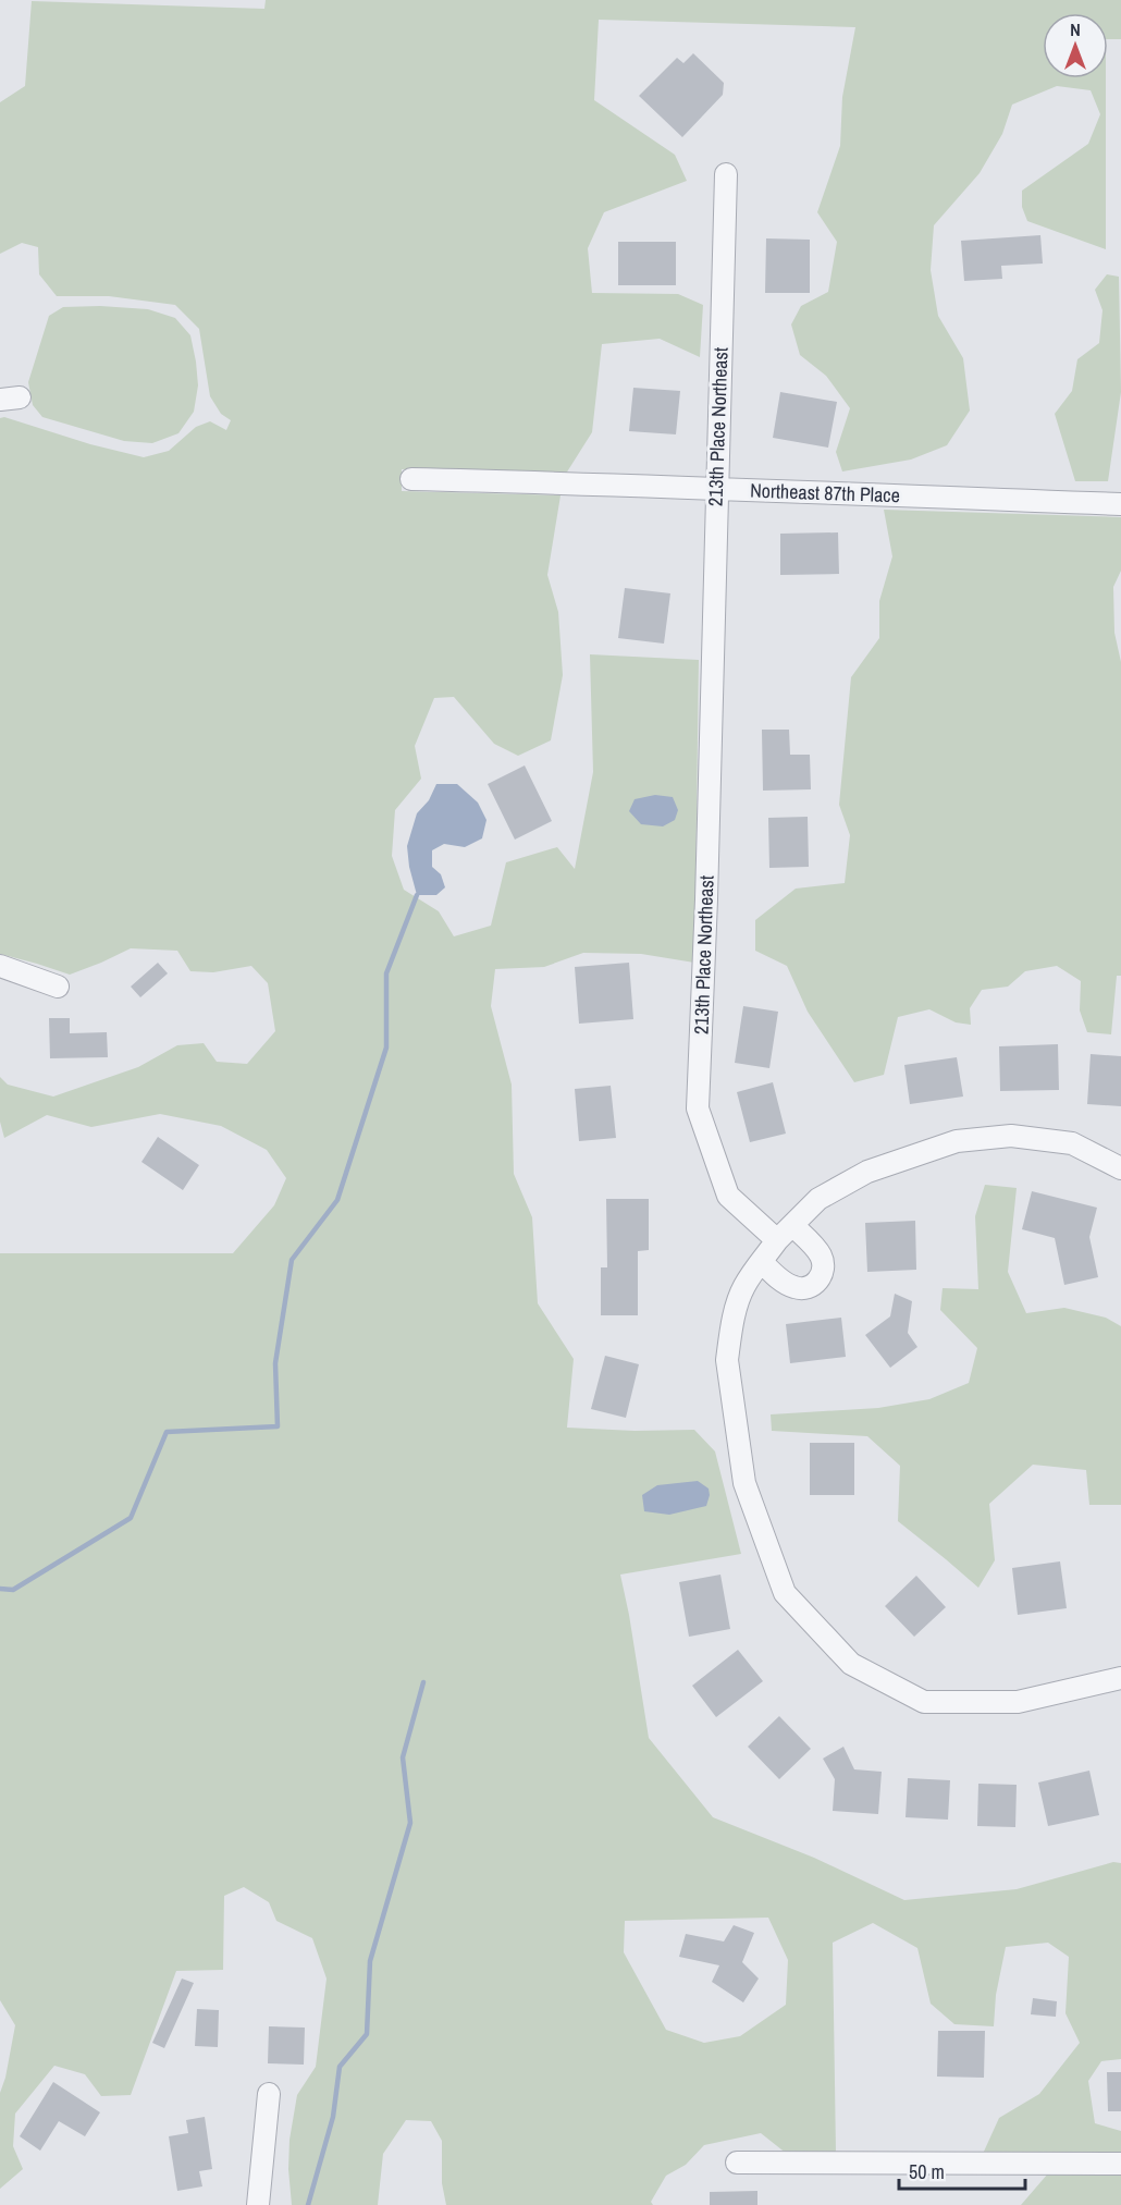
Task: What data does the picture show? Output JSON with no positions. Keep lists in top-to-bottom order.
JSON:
{
  "streets": {
    "street": ["213th Place Northeast", "Northeast 87th Place"]
  },
  "crossings": [
    ["213th Place Northeast", "Northeast 87th Place"]
  ],
  "scale_bar": "50 m",
  "north": "top"
}
